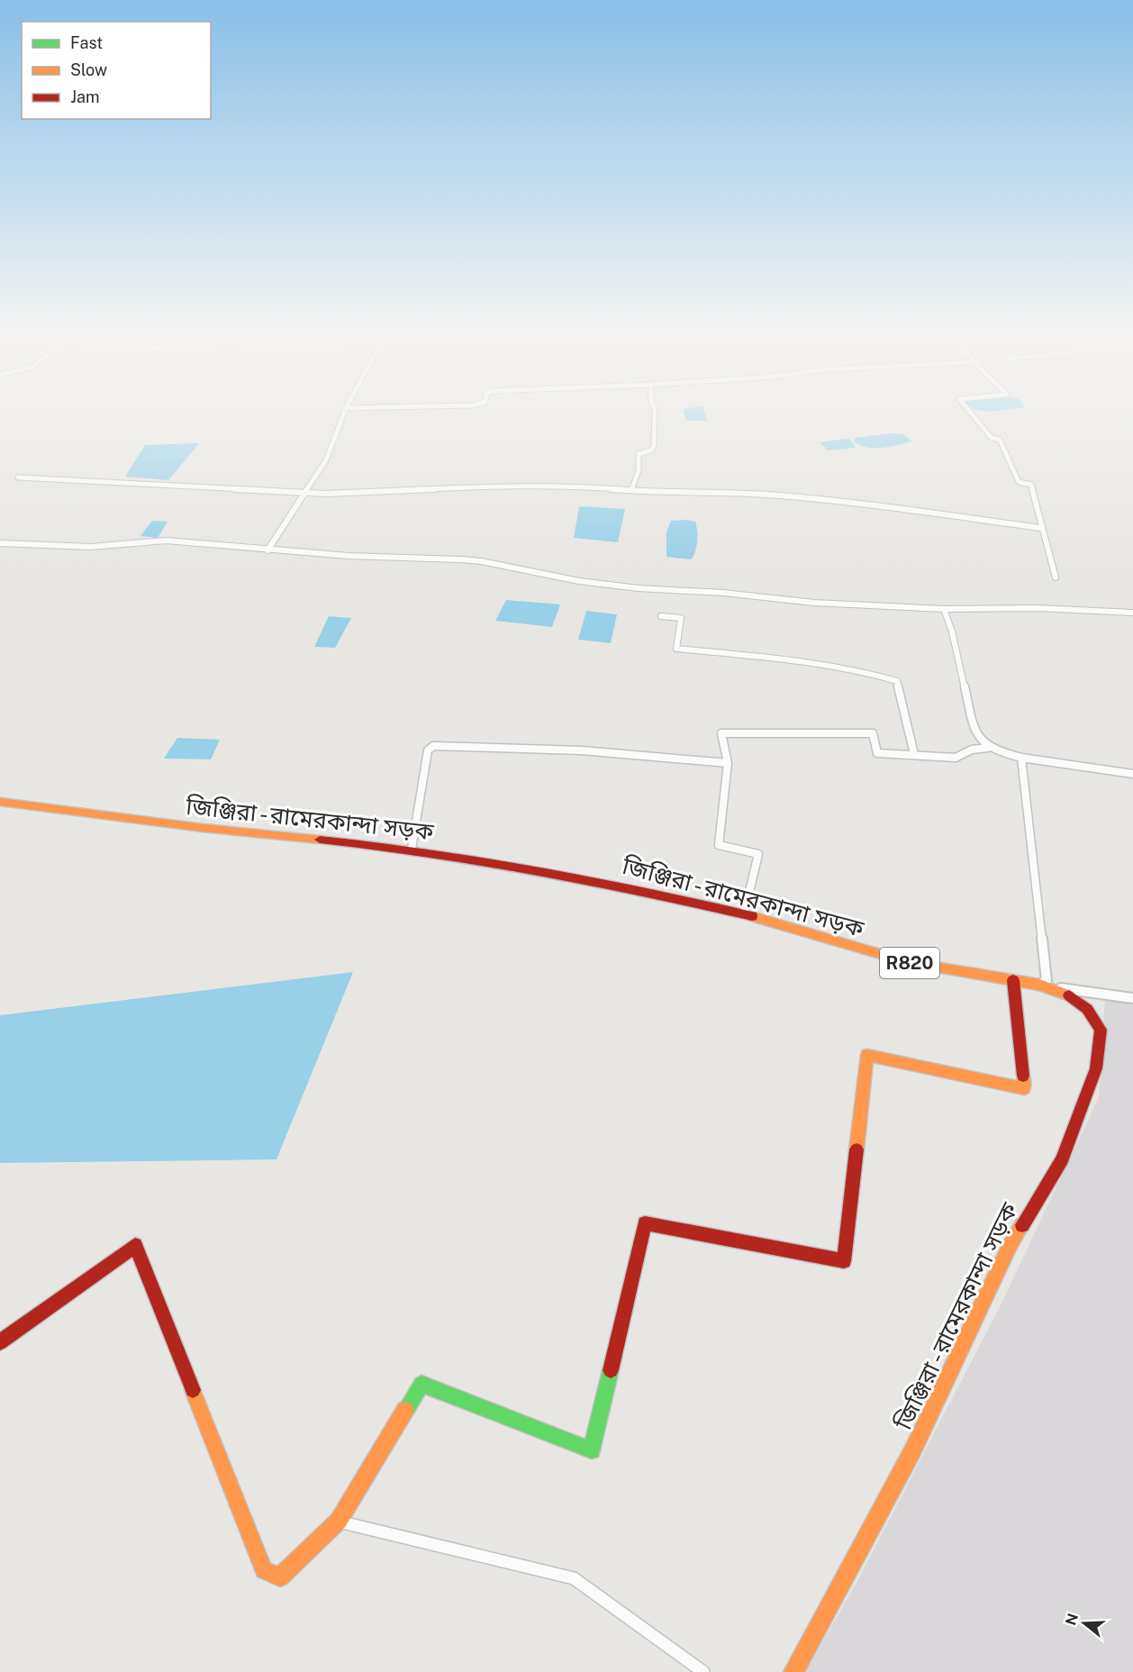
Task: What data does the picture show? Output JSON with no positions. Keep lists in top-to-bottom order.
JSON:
{
  "streets": {
    "main road": ["জিঞ্জিরা - রামেরকান্দা সড়ক", "R820"]
  },
  "legend": ["Fast", "Slow", "Jam"],
  "north": "left"
}
